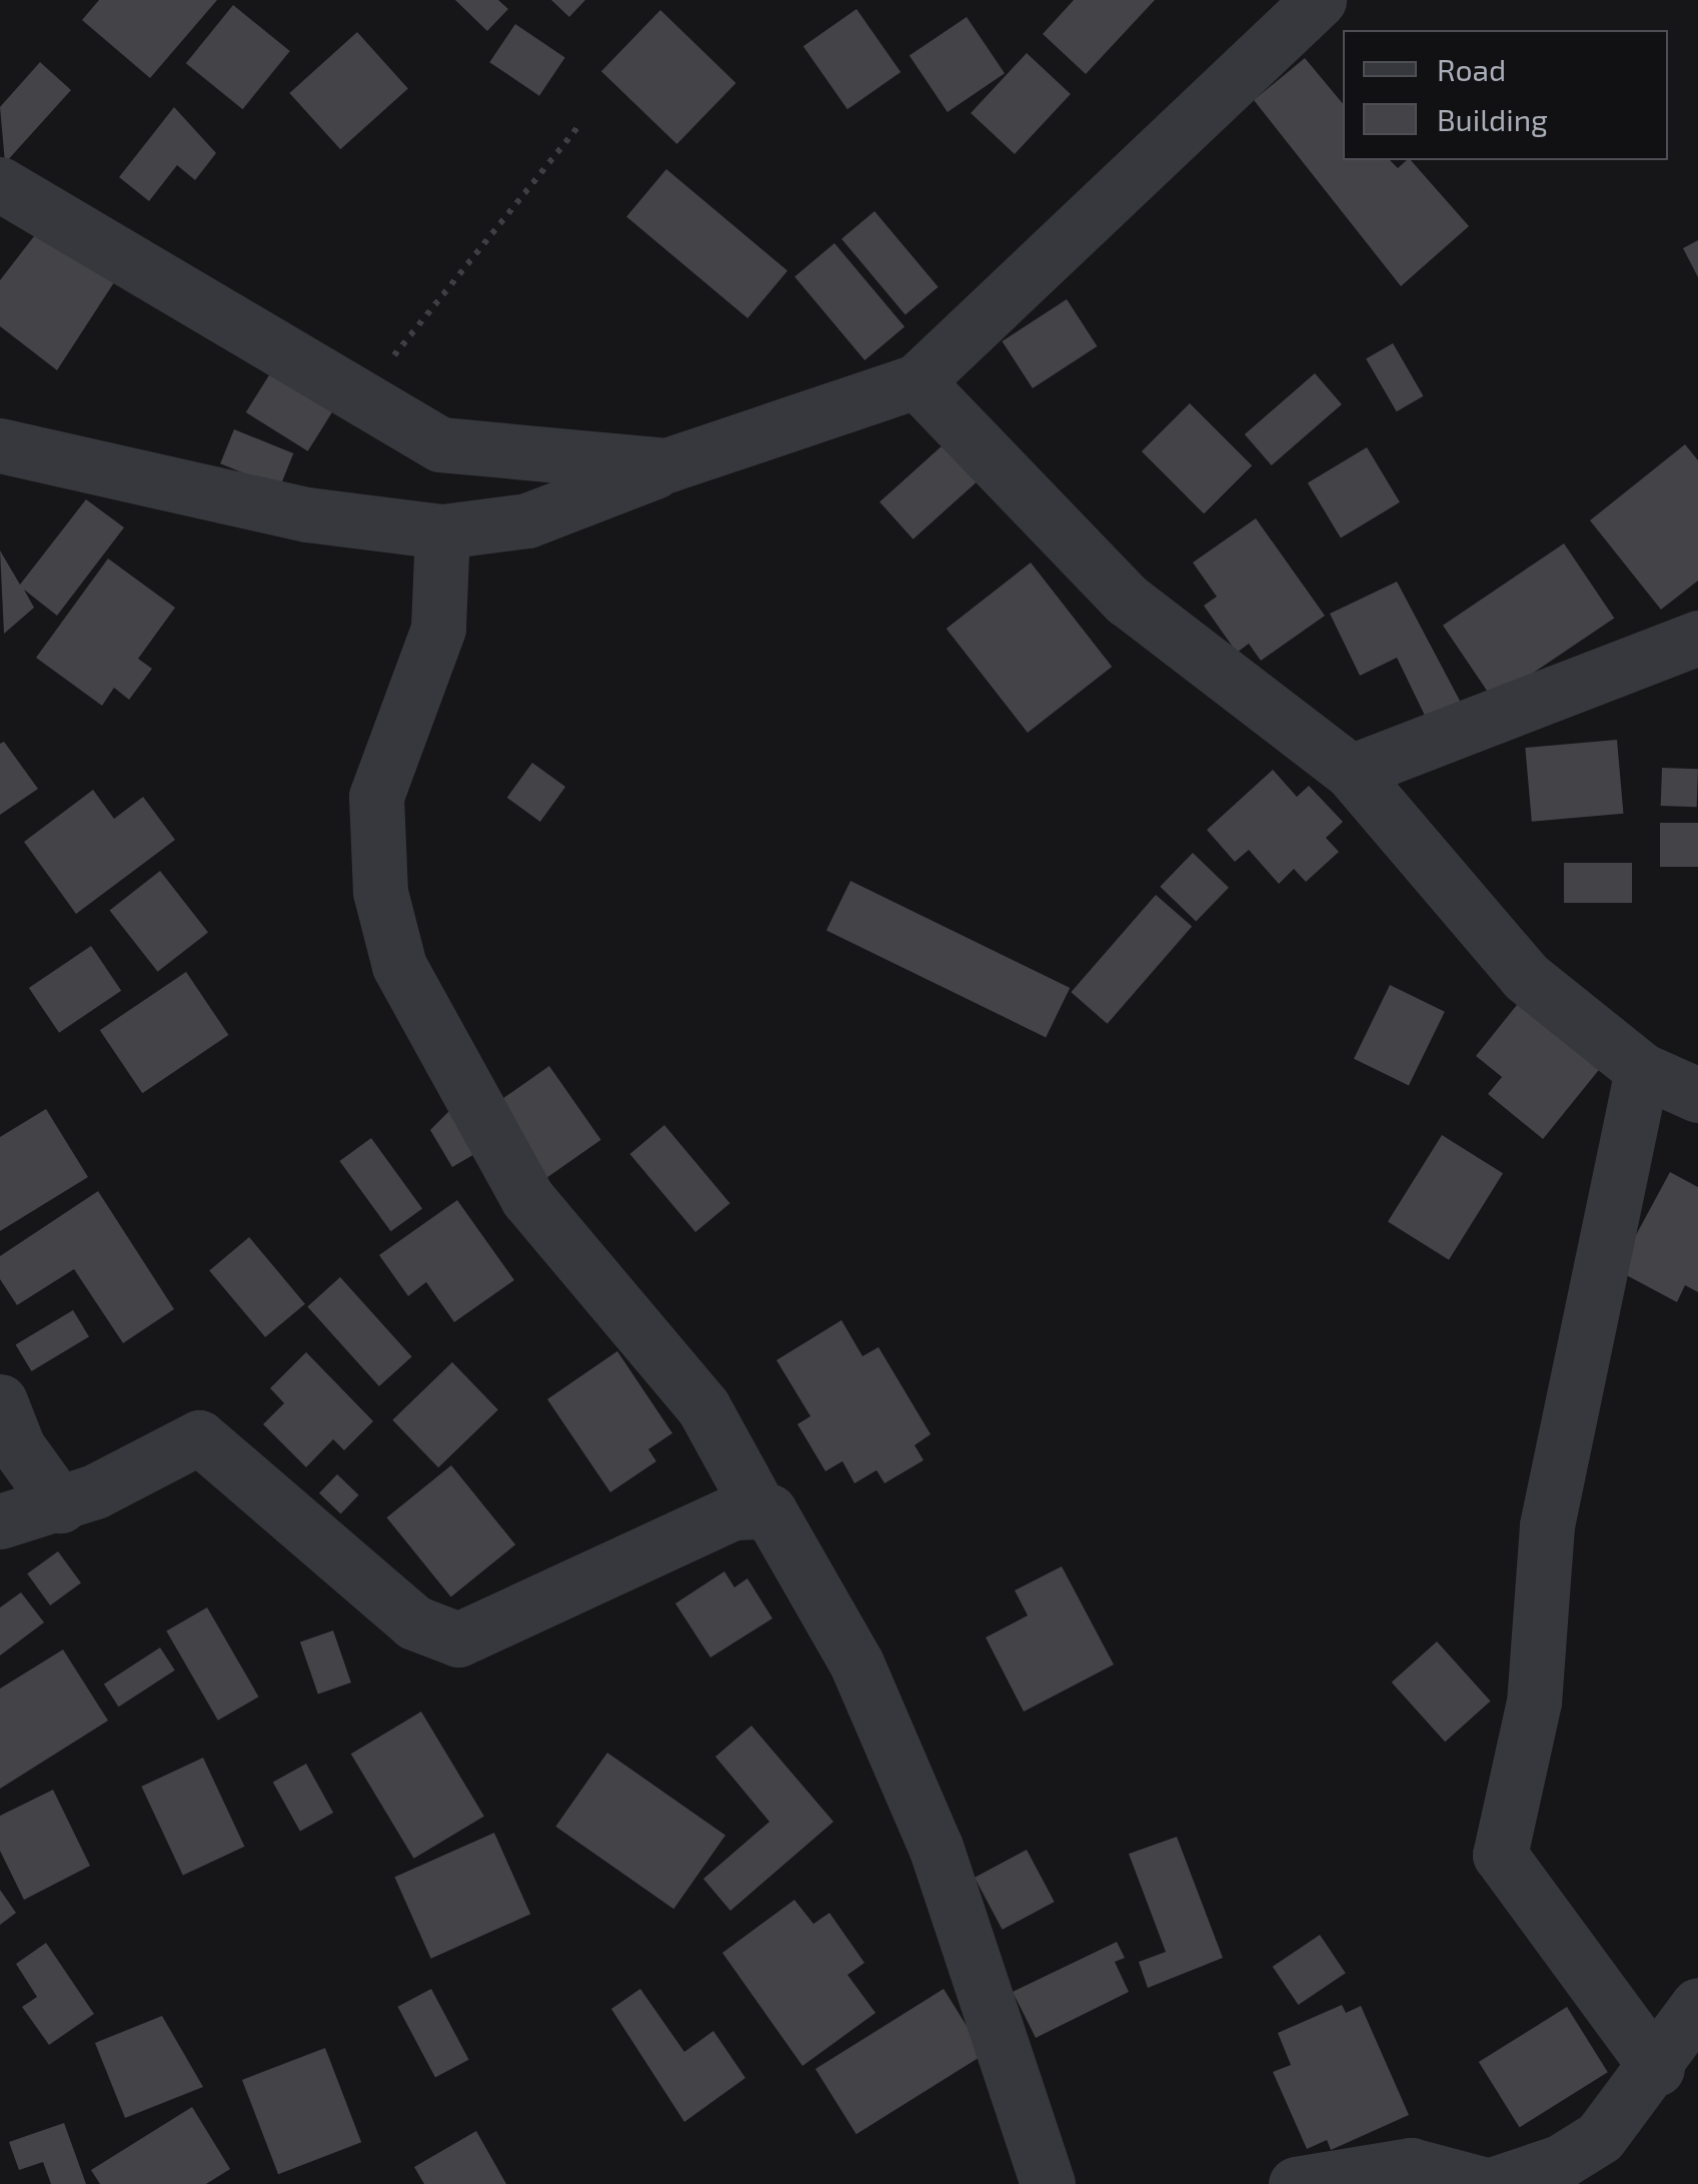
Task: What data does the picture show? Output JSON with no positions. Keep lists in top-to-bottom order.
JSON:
{
  "legend": ["Road", "Building"]
}
